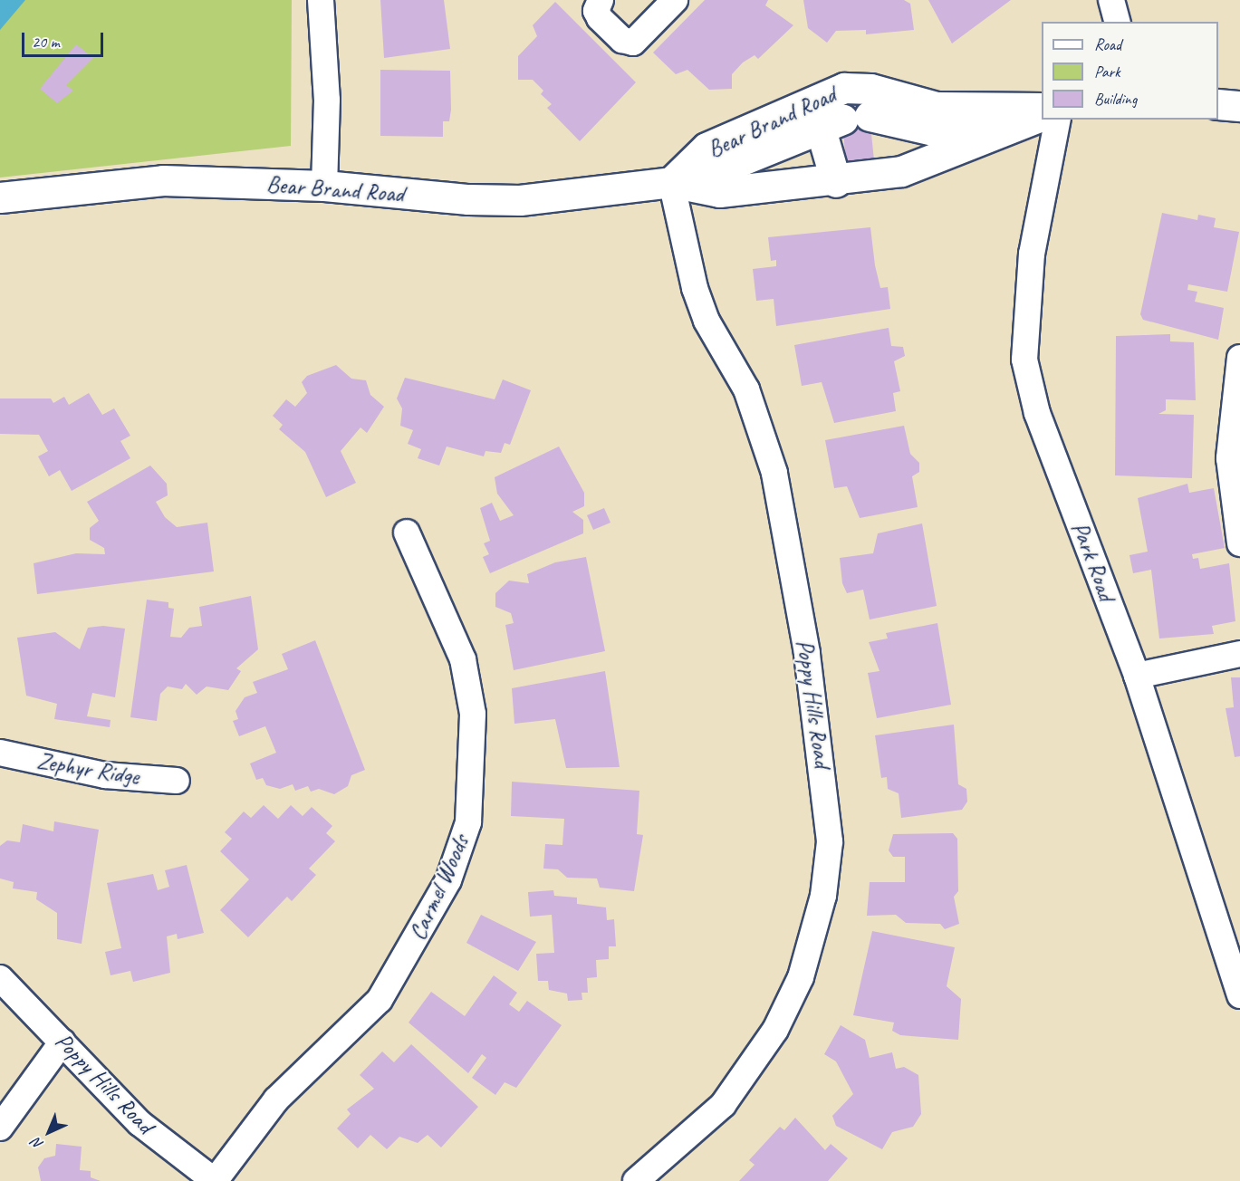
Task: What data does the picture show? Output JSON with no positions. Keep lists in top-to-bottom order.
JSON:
{
  "streets": {
    "street": [
      "Bear Brand Road",
      "Park Road",
      "Poppy Hills Road",
      "Zephyr Ridge",
      "Carmel Woods"
    ]
  },
  "crossings": [
    ["Bear Brand Road", "Poppy Hills Road"],
    ["Poppy Hills Road", "Carmel Woods"]
  ],
  "legend": ["Road", "Park", "Building"],
  "scale_bar": "20 m",
  "north": "bottom left"
}
